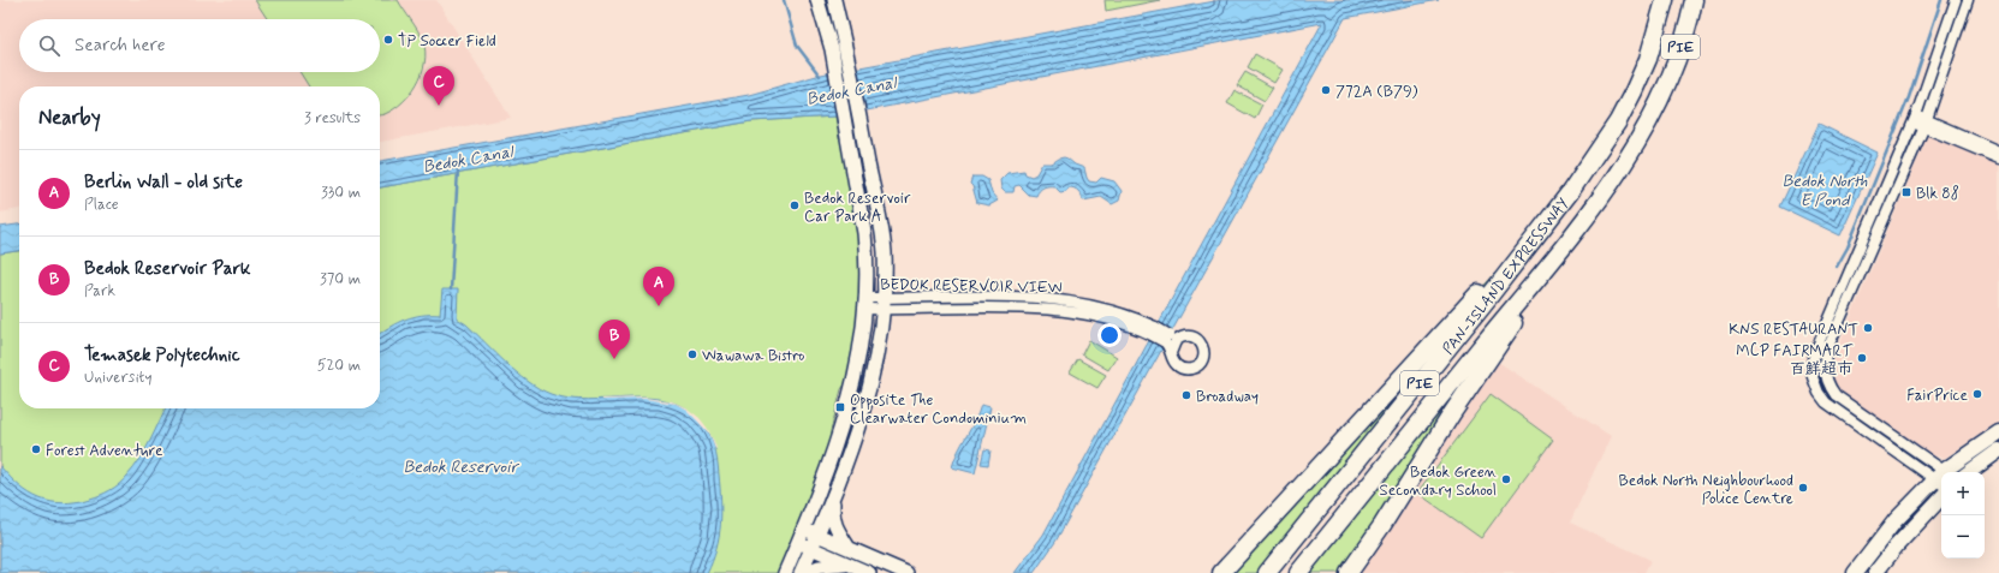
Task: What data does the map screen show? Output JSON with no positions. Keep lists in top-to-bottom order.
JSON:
{
  "streets": {
    "highway": ["PIE", "PAN-ISLAND EXPRESSWAY"],
    "street": ["BEDOK RESERVOIR VIEW"]
  },
  "water": ["Bedok Canal", "Bedok North E Pond", "Bedok Reservoir"],
  "places": {
    "other": [
      "TP Soccer Field",
      "772A (B79)",
      "Bedok Reservoir Car Park A",
      "KNS RESTAURANT",
      "Wawawa Bistro",
      "MCP FAIRMART 百鮮超市",
      "FairPrice",
      "Broadway",
      "Forest Adventure",
      "Bedok Green Secondary School",
      "Bedok North Neighbourhood Police Centre"
    ],
    "transit": ["Blk 88", "Opposite The Clearwater Condominium"]
  },
  "page": {
    "search": "Search here",
    "pins": ["C", "A", "B"],
    "heading": ["Nearby", "3 results"],
    "list": [
      {
        "mark": "A",
        "name": "Berlin Wall - old site",
        "note": "Place",
        "value": "330 m"
      },
      {
        "mark": "B",
        "name": "Bedok Reservoir Park",
        "note": "Park",
        "value": "370 m"
      },
      {
        "mark": "C",
        "name": "Temasek Polytechnic",
        "note": "University",
        "value": "520 m"
      }
    ],
    "map_buttons": ["+", "−"]
  }
}
